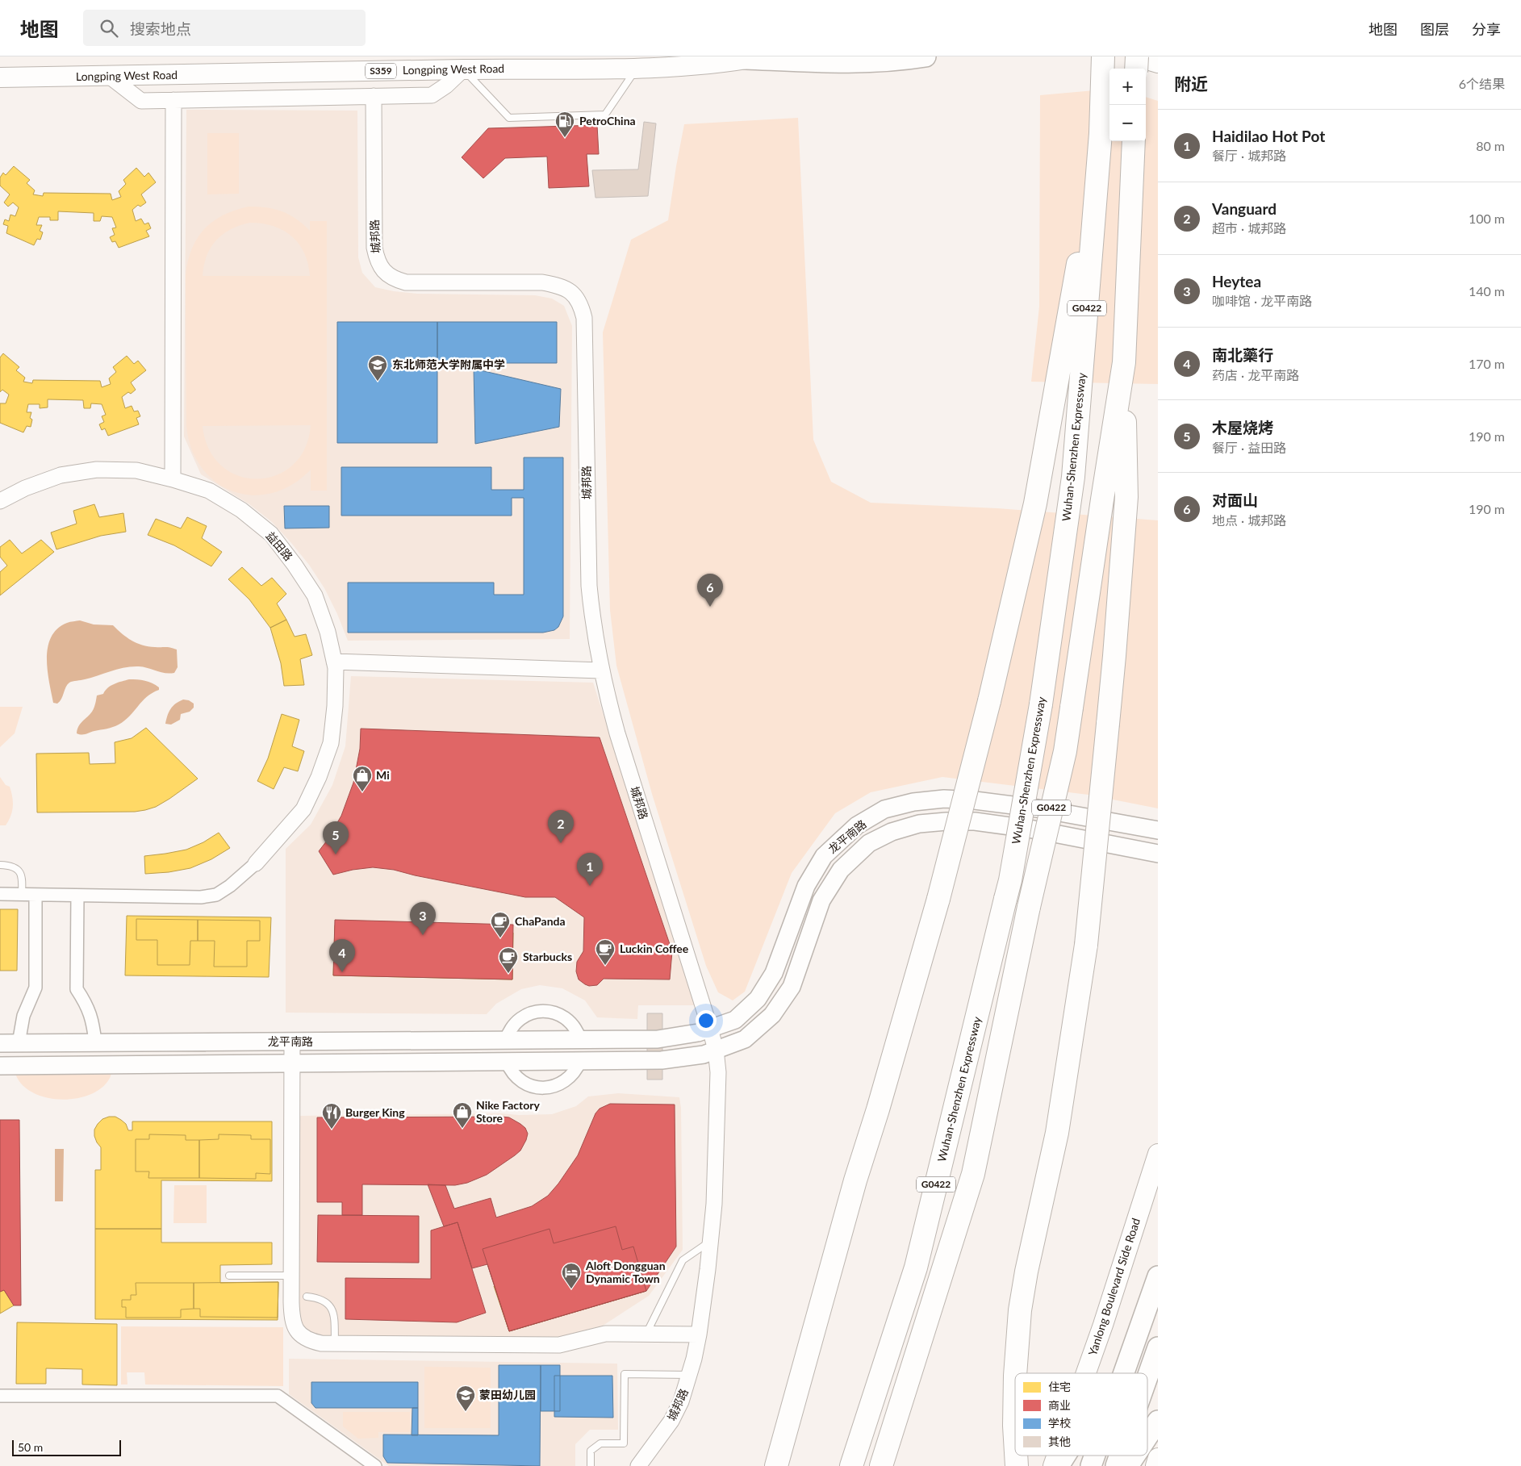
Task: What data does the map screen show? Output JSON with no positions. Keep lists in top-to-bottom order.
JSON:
{
  "streets": {
    "highway": ["G0422", "Wuhan-Shenzhen Expressway"],
    "main road": [
      "Longping West Road",
      "S359",
      "龙平南路",
      "Yanlong Boulevard Side Road"
    ],
    "street": ["城邦路", "益田路"]
  },
  "crossings": [
    ["城邦路", "龙平南路"]
  ],
  "places": {
    "fuel station": ["PetroChina"],
    "school or university": ["东北师范大学附属中学", "蒙田幼儿园"],
    "shop": ["Mi", "Nike Factory Store"],
    "cafe": ["ChaPanda", "Luckin Coffee", "Starbucks"],
    "restaurant": ["Burger King"],
    "hotel": ["Aloft Dongguan Dynamic Town"]
  },
  "legend": [
    "住宅",
    "商业",
    "学校",
    "其他"
  ],
  "scale_bar": "50 m",
  "page": {
    "header": "地图",
    "search": "搜索地点",
    "nav": ["地图", "图层", "分享"],
    "heading": ["附近", "6个结果"],
    "map_buttons": ["+", "−"],
    "list": [
      {
        "mark": "1",
        "name": "Haidilao Hot Pot",
        "note": "餐厅 · 城邦路",
        "value": "80 m"
      },
      {
        "mark": "2",
        "name": "Vanguard",
        "note": "超市 · 城邦路",
        "value": "100 m"
      },
      {
        "mark": "3",
        "name": "Heytea",
        "note": "咖啡馆 · 龙平南路",
        "value": "140 m"
      },
      {
        "mark": "4",
        "name": "南北藥行",
        "note": "药店 · 龙平南路",
        "value": "170 m"
      },
      {
        "mark": "5",
        "name": "木屋烧烤",
        "note": "餐厅 · 益田路",
        "value": "190 m"
      },
      {
        "mark": "6",
        "name": "对面山",
        "note": "地点 · 城邦路",
        "value": "190 m"
      }
    ],
    "pins": [
      "6",
      "2",
      "5",
      "1",
      "3",
      "4"
    ],
    "scale": "50 m"
  }
}
